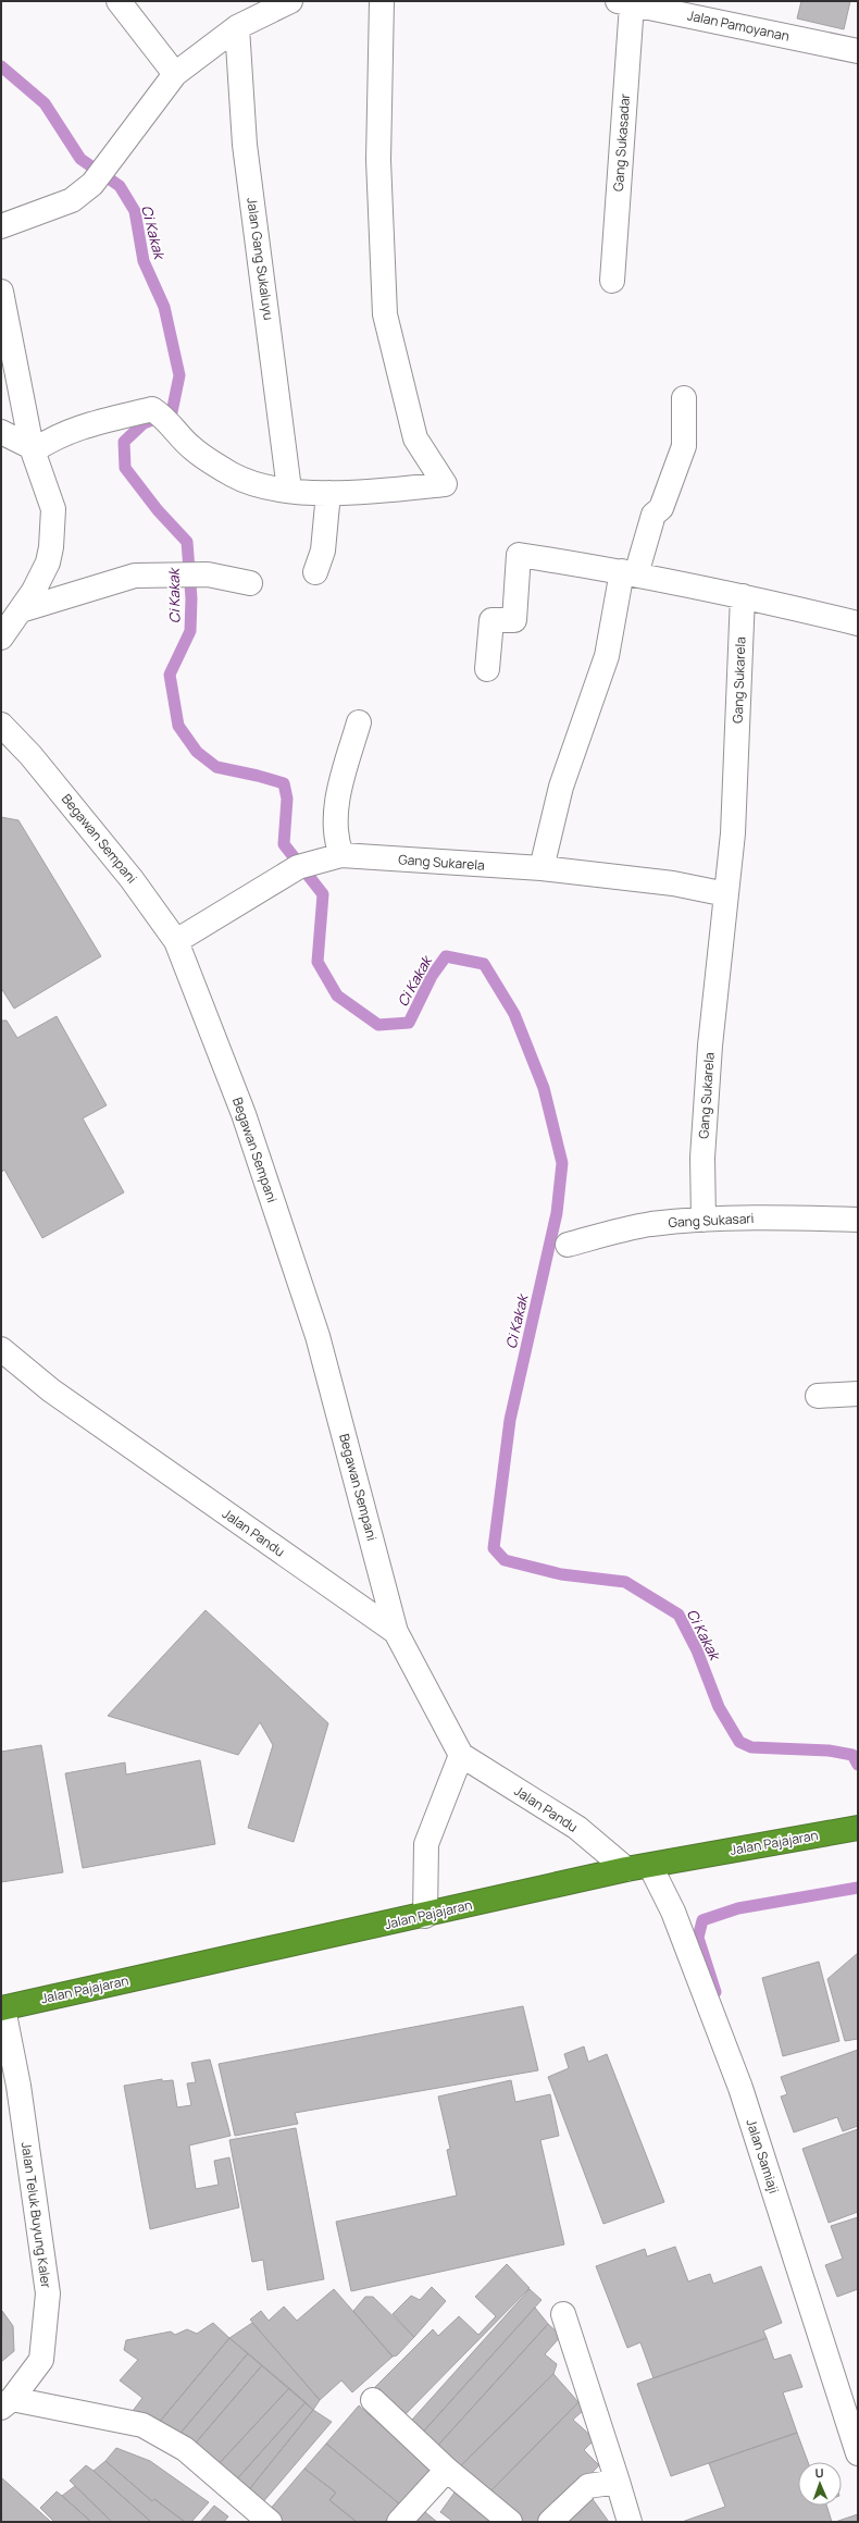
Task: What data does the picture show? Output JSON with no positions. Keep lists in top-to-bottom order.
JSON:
{
  "streets": {
    "highway": ["Jalan Pajajaran"],
    "street": [
      "Jalan Pamoyanan",
      "Gang Sukasadar",
      "Jalan Gang Sukaluyu",
      "Gang Sukarela",
      "Begawan Sempani",
      "Gang Sukasari",
      "Jalan Pandu",
      "Jalan Samiaji",
      "Jalan Teluk Buyung Kaler"
    ]
  },
  "crossings": [
    ["Jalan Pamoyanan", "Gang Sukasadar"],
    ["Gang Sukarela", "Begawan Sempani"],
    ["Gang Sukarela", "Gang Sukasari"],
    ["Begawan Sempani", "Jalan Pandu"],
    ["Jalan Pandu", "Jalan Pajajaran"],
    ["Jalan Pajajaran", "Jalan Samiaji"],
    ["Jalan Pajajaran", "Jalan Teluk Buyung Kaler"]
  ],
  "water": ["Ci Kakak"],
  "north": "top"
}
